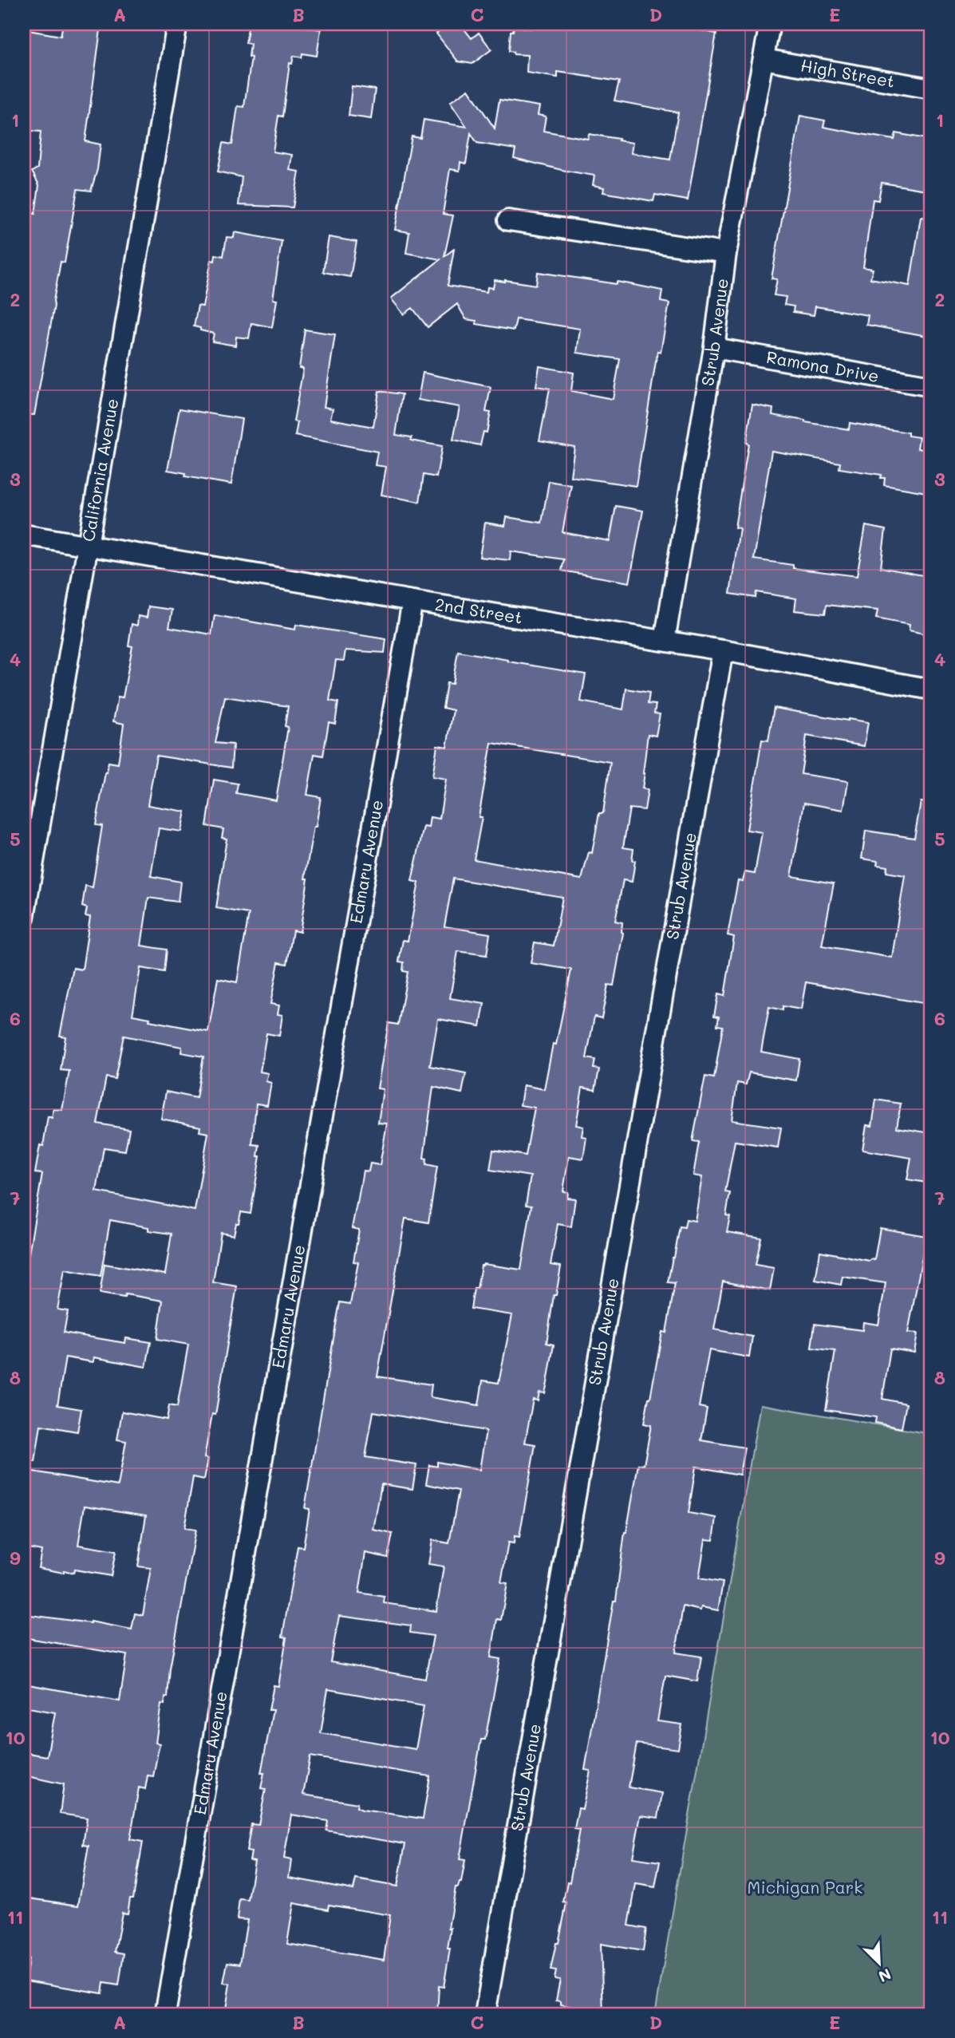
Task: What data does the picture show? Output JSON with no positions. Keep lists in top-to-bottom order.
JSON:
{
  "streets": {
    "street": [
      "High Street",
      "Strub Avenue",
      "Ramona Drive",
      "California Avenue",
      "2nd Street",
      "Edmaru Avenue"
    ]
  },
  "crossings": [
    ["High Street", "Strub Avenue"],
    ["Strub Avenue", "Ramona Drive"],
    ["Strub Avenue", "2nd Street"],
    ["California Avenue", "2nd Street"],
    ["2nd Street", "Edmaru Avenue"]
  ],
  "parks": ["Michigan Park"],
  "north": "bottom right",
  "grid": {
    "columns": [
      "A",
      "B",
      "C",
      "D",
      "E"
    ],
    "rows": [
      "1",
      "2",
      "3",
      "4",
      "5",
      "6",
      "7",
      "8",
      "9",
      "10",
      "11"
    ]
  }
}
